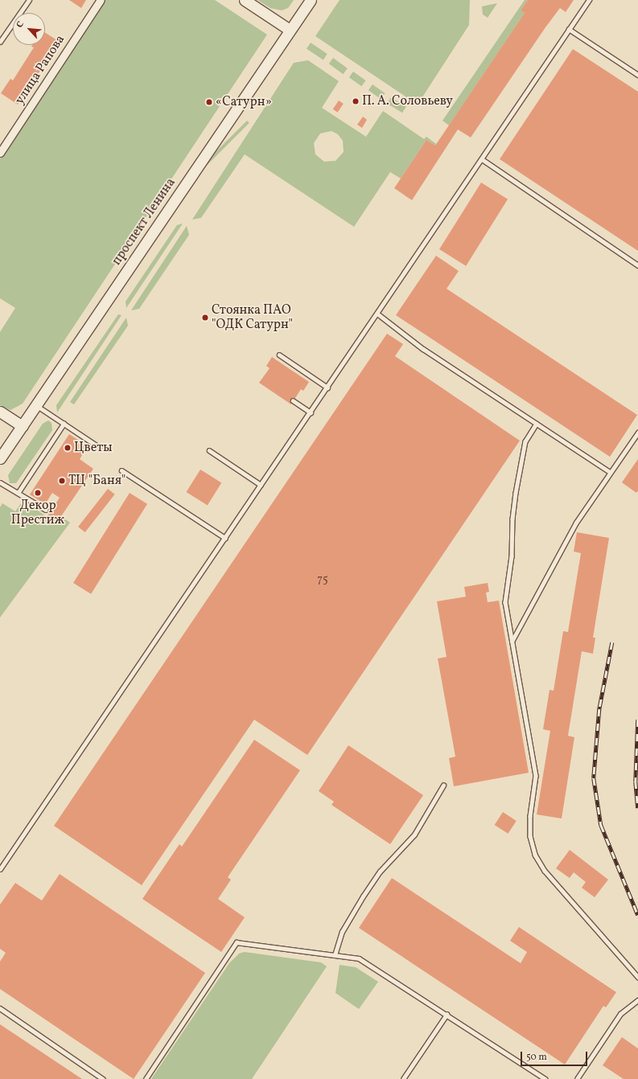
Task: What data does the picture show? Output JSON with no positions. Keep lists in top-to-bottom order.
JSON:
{
  "streets": {
    "main road": ["проспект Ленина"],
    "street": ["улица Рапова"]
  },
  "places": [
    "П. А. Соловьеву",
    "«Сатурн»",
    "Стоянка ПАО \"ОДК Сатурн\"",
    "Цветы",
    "ТЦ \"Баня\"",
    "Декор Престиж"
  ],
  "house_numbers": ["75"],
  "scale_bar": "50 m",
  "north": "top left"
}
